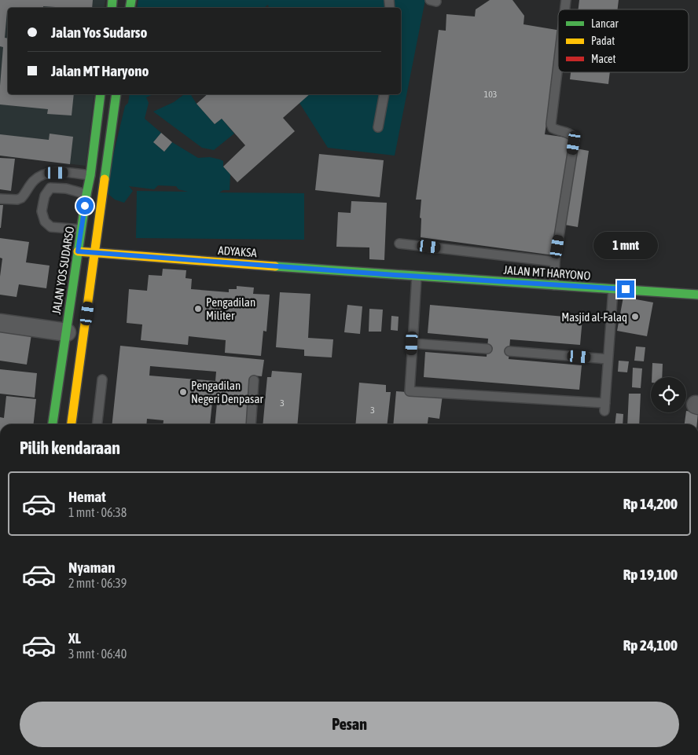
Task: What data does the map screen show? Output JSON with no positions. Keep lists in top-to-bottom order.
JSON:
{
  "streets": {
    "street": ["ADYAKSA", "JALAN YOS SUDARSO", "JALAN MT HARYONO"]
  },
  "crossings": [
    ["ADYAKSA", "JALAN YOS SUDARSO"],
    ["ADYAKSA", "JALAN MT HARYONO"]
  ],
  "places": ["Pengadilan Militer", "Masjid al-Falaq", "Pengadilan Negeri Denpasar"],
  "house_numbers": ["103", "3", "3"],
  "legend": ["Lancar", "Padat", "Macet"],
  "page": {
    "banner": ["Jalan Yos Sudarso", "Jalan MT Haryono"],
    "bubble": "1 mnt",
    "heading": "Pilih kendaraan",
    "list": [
      {
        "name": "Hemat",
        "note": "1 mnt · 06:38",
        "value": "Rp 14,200"
      },
      {
        "name": "Nyaman",
        "note": "2 mnt · 06:39",
        "value": "Rp 19,100"
      },
      {
        "name": "XL",
        "note": "3 mnt · 06:40",
        "value": "Rp 24,100"
      }
    ],
    "buttons": "Pesan"
  }
}
